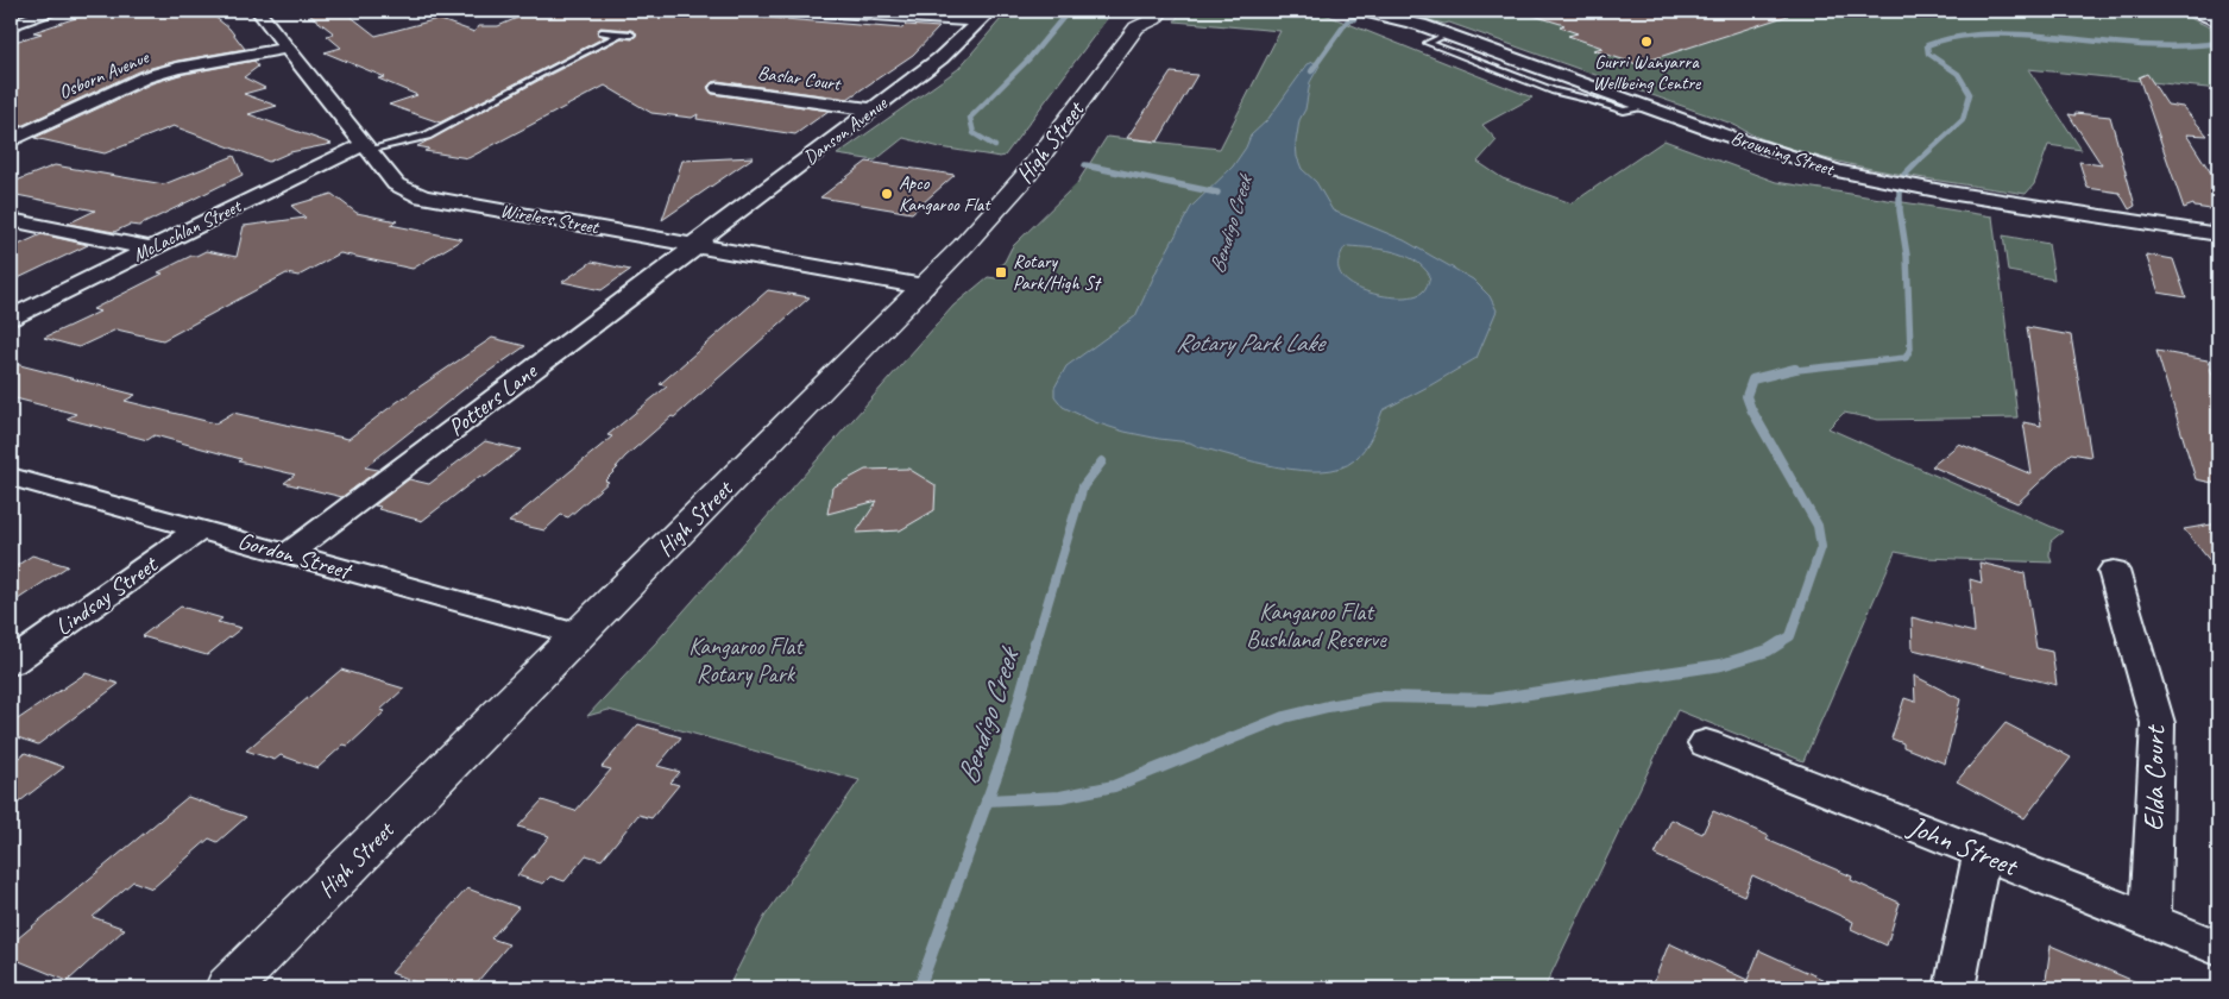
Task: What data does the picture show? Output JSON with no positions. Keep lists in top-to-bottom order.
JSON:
{
  "streets": {
    "highway": ["High Street"],
    "street": [
      "Osborn Avenue",
      "Baslar Court",
      "Danson Avenue",
      "Browning Street",
      "Wireless Street",
      "McLachlan Street",
      "Potters Lane",
      "Gordon Street",
      "Lindsay Street",
      "Elda Court",
      "John Street"
    ]
  },
  "crossings": [
    ["Osborn Avenue", "Wireless Street"],
    ["Baslar Court", "Danson Avenue"],
    ["Danson Avenue", "Wireless Street"],
    ["Danson Avenue", "Potters Lane"],
    ["High Street", "Wireless Street"],
    ["High Street", "Gordon Street"],
    ["Wireless Street", "McLachlan Street"],
    ["Wireless Street", "Potters Lane"],
    ["Potters Lane", "Gordon Street"],
    ["Gordon Street", "Lindsay Street"],
    ["Elda Court", "John Street"]
  ],
  "water": ["Bendigo Creek", "Rotary Park Lake"],
  "parks": ["Kangaroo Flat Bushland Reserve", "Kangaroo Flat Rotary Park"],
  "places": {
    "other": ["Gurri Wanyarra Wellbeing Centre", "Apco Kangaroo Flat"],
    "transit": ["Rotary Park/High St"]
  }
}
